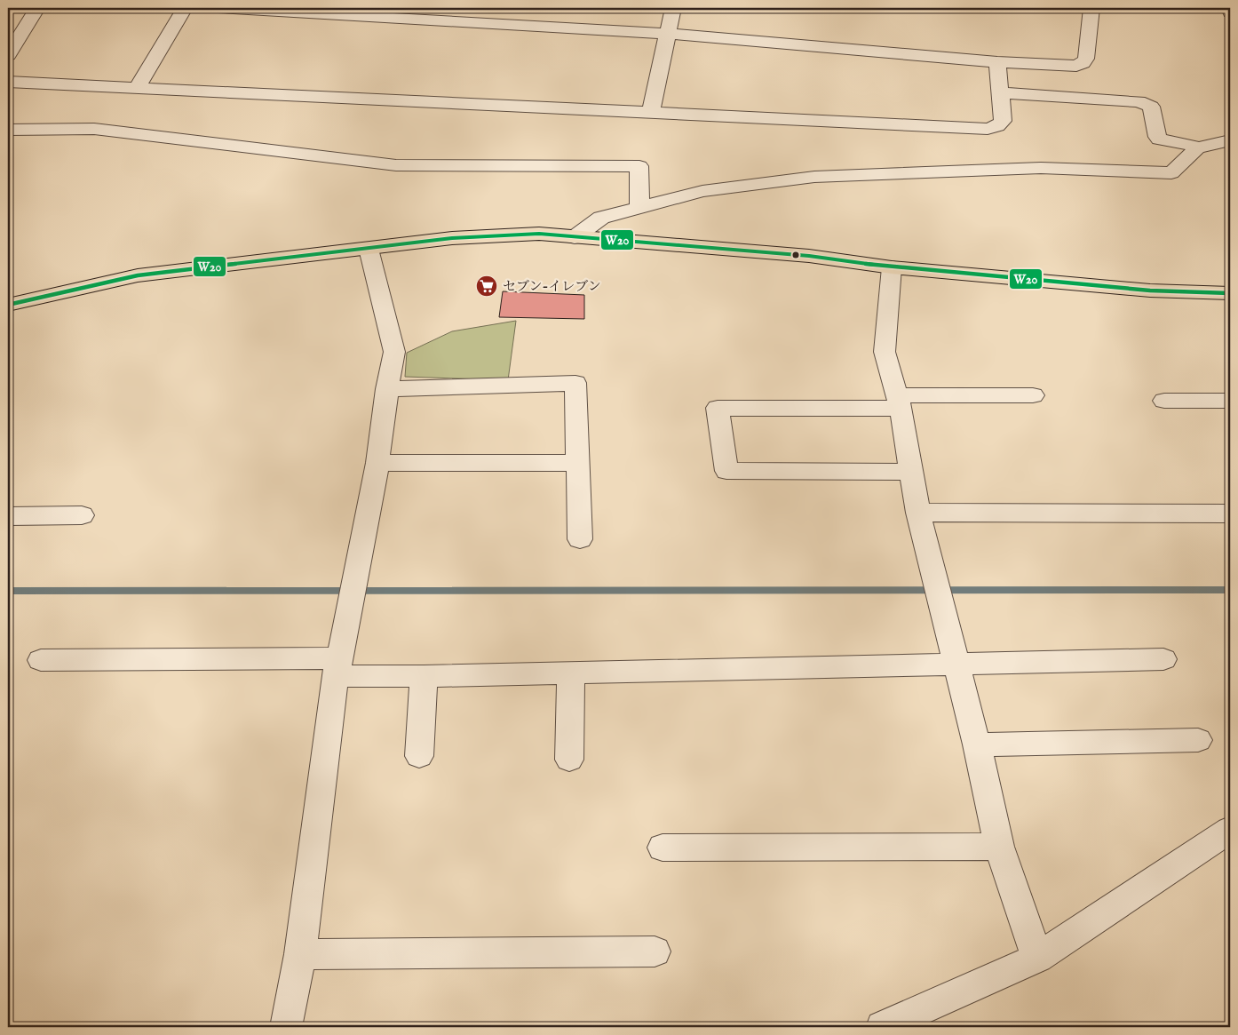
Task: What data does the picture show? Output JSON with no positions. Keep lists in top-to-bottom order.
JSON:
{
  "places": {
    "supermarket": ["セブン-イレブン"]
  },
  "lines": ["transit line W20"]
}
